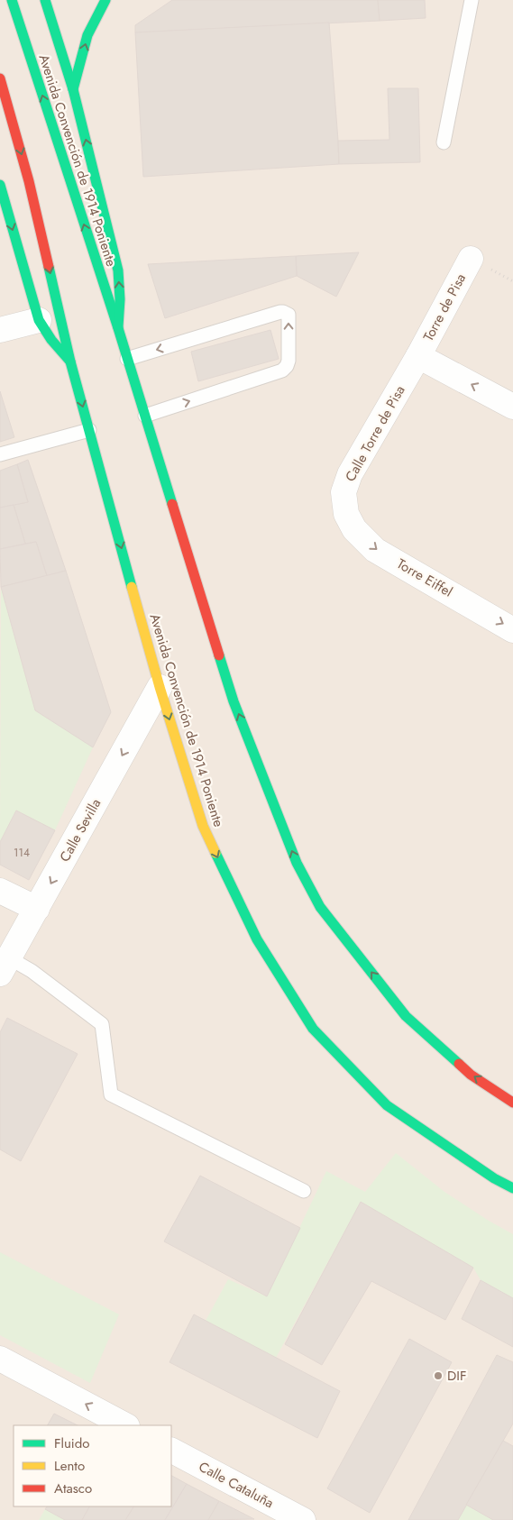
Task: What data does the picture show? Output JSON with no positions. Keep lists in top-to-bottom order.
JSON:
{
  "streets": {
    "main road": ["Avenida Convención de 1914 Poniente"],
    "street": [
      "Torre de Pisa",
      "Calle Torre de Pisa",
      "Torre Eiffel",
      "Calle Sevilla",
      "Calle Cataluña"
    ]
  },
  "crossings": [
    ["Avenida Convención de 1914 Poniente", "Calle Sevilla"],
    ["Torre de Pisa", "Calle Torre de Pisa"],
    ["Calle Torre de Pisa", "Torre Eiffel"]
  ],
  "one_way": ["Torre Eiffel", "Calle Sevilla"],
  "places": ["DIF"],
  "house_numbers": ["114"],
  "legend": ["Fluido", "Lento", "Atasco"]
}
